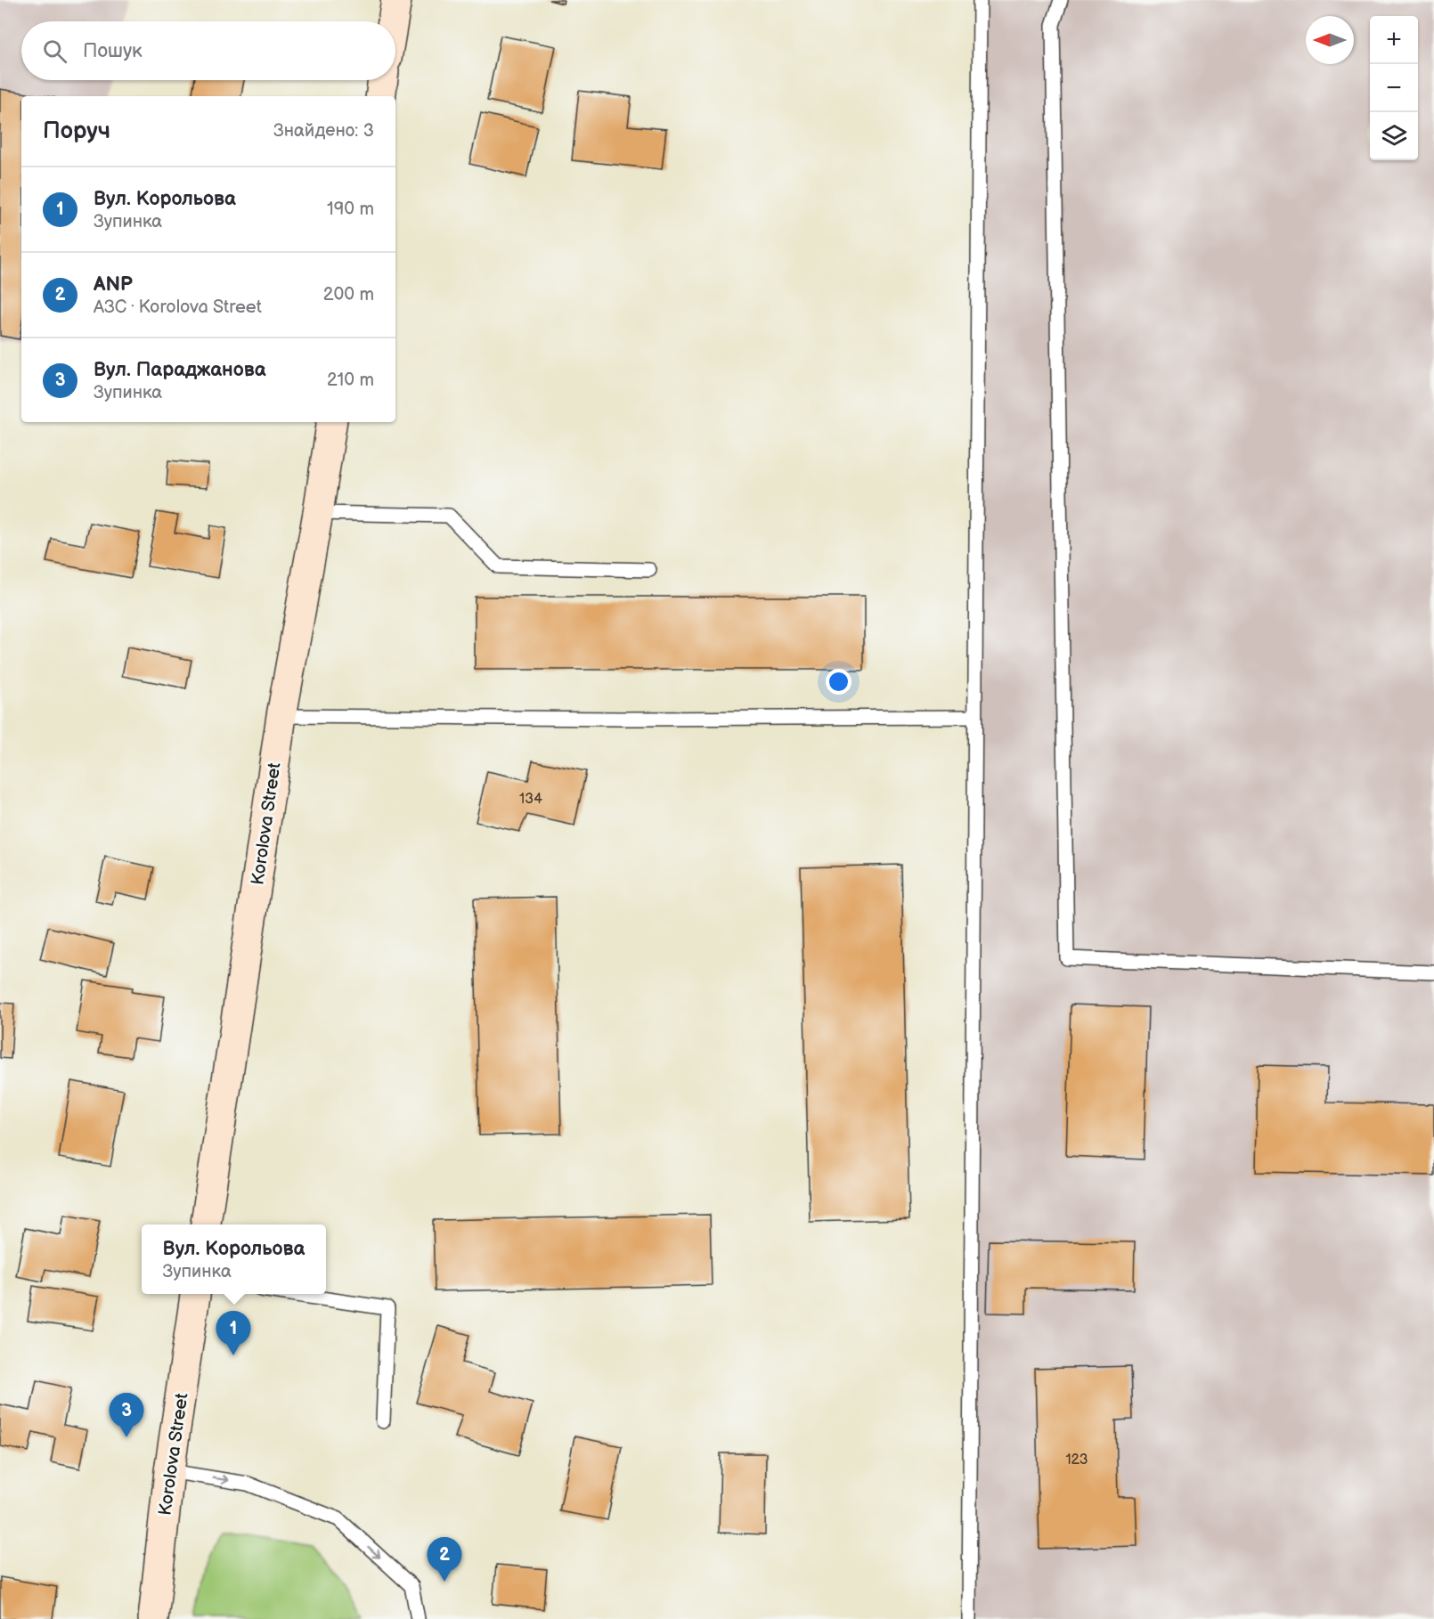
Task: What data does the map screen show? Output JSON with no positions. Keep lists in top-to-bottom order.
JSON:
{
  "streets": {
    "main road": ["Korolova Street"]
  },
  "house_numbers": ["134", "123"],
  "north": "left",
  "page": {
    "map_buttons": ["+", "−"],
    "search": "Пошук",
    "heading": ["Поруч", "Знайдено: 3"],
    "list": [
      {
        "mark": "1",
        "name": "Вул. Корольова",
        "note": "Зупинка",
        "value": "190 m"
      },
      {
        "mark": "2",
        "name": "ANP",
        "note": "АЗС · Korolova Street",
        "value": "200 m"
      },
      {
        "mark": "3",
        "name": "Вул. Параджанова",
        "note": "Зупинка",
        "value": "210 m"
      }
    ],
    "popup": ["Вул. Корольова", "Зупинка"],
    "pins": ["1", "3", "2"]
  }
}
